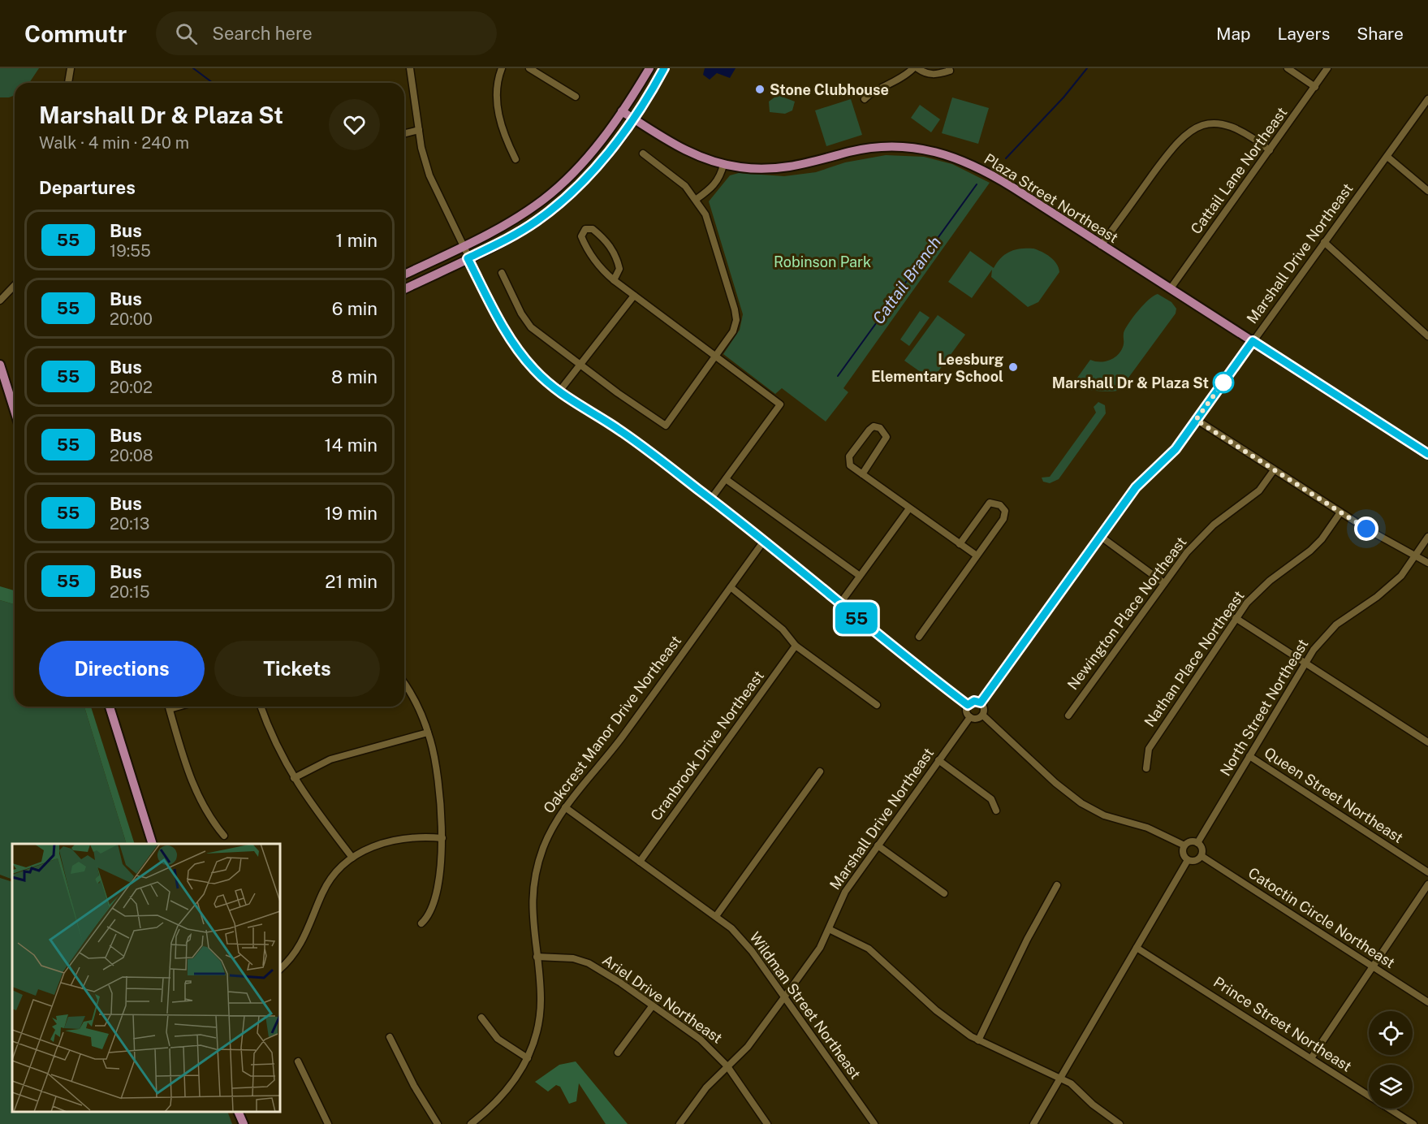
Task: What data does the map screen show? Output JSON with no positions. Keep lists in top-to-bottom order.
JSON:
{
  "streets": {
    "main road": ["Plaza Street Northeast"],
    "street": [
      "Cattail Lane Northeast",
      "Marshall Drive Northeast",
      "Newington Place Northeast",
      "Nathan Place Northeast",
      "North Street Northeast",
      "Oakcrest Manor Drive Northeast",
      "Cranbrook Drive Northeast",
      "Queen Street Northeast",
      "Catoctin Circle Northeast",
      "Ariel Drive Northeast",
      "Wildman Street Northeast",
      "Prince Street Northeast"
    ]
  },
  "crossings": [
    ["Cattail Lane Northeast", "Plaza Street Northeast"],
    ["Plaza Street Northeast", "Marshall Drive Northeast"],
    ["Marshall Drive Northeast", "Ariel Drive Northeast"],
    ["Marshall Drive Northeast", "Wildman Street Northeast"],
    ["North Street Northeast", "Queen Street Northeast"],
    ["North Street Northeast", "Catoctin Circle Northeast"],
    ["Oakcrest Manor Drive Northeast", "Ariel Drive Northeast"],
    ["Oakcrest Manor Drive Northeast", "Wildman Street Northeast"],
    ["Cranbrook Drive Northeast", "Wildman Street Northeast"]
  ],
  "water": ["Cattail Branch"],
  "parks": ["Robinson Park"],
  "places": ["Stone Clubhouse", "Leesburg Elementary School", "Marshall Dr & Plaza St"],
  "lines": ["bus line 55"],
  "page": {
    "header": "Commutr",
    "search": "Search here",
    "nav": ["Map", "Layers", "Share"],
    "on_map": "55",
    "heading": [
      ["Marshall Dr & Plaza St", "Walk · 4 min · 240 m"],
      "Departures"
    ],
    "list": [
      {
        "mark": "55",
        "name": "Bus",
        "note": "19:55",
        "value": "1 min"
      },
      {
        "mark": "55",
        "name": "Bus",
        "note": "20:00",
        "value": "6 min"
      },
      {
        "mark": "55",
        "name": "Bus",
        "note": "20:02",
        "value": "8 min"
      },
      {
        "mark": "55",
        "name": "Bus",
        "note": "20:08",
        "value": "14 min"
      },
      {
        "mark": "55",
        "name": "Bus",
        "note": "20:13",
        "value": "19 min"
      },
      {
        "mark": "55",
        "name": "Bus",
        "note": "20:15",
        "value": "21 min"
      }
    ],
    "buttons": ["Directions", "Tickets"]
  }
}
